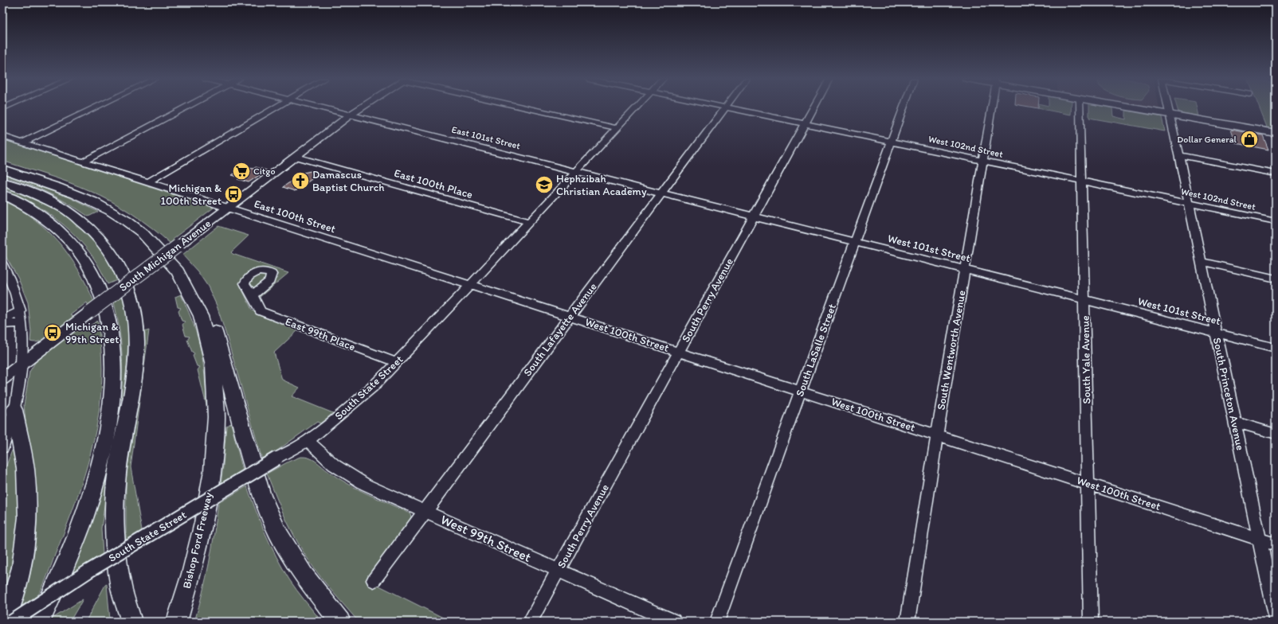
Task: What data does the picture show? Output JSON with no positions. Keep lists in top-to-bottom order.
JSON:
{
  "streets": {
    "highway": ["Bishop Ford Freeway"],
    "main road": ["South Michigan Avenue"],
    "street": [
      "East 101st Street",
      "West 102nd Street",
      "East 100th Place",
      "East 100th Street",
      "West 101st Street",
      "South Perry Avenue",
      "South Lafayette Avenue",
      "East 99th Place",
      "West 100th Street",
      "South LaSalle Street",
      "South Wentworth Avenue",
      "South Yale Avenue",
      "South State Street",
      "South Princeton Avenue",
      "West 99th Street"
    ]
  },
  "crossings": [
    ["East 101st Street", "West 101st Street"],
    ["East 101st Street", "South Michigan Avenue"],
    ["East 101st Street", "South State Street"],
    ["West 102nd Street", "South Perry Avenue"],
    ["West 102nd Street", "South LaSalle Street"],
    ["West 102nd Street", "South Wentworth Avenue"],
    ["West 102nd Street", "South Yale Avenue"],
    ["West 102nd Street", "South Princeton Avenue"],
    ["East 100th Place", "South Michigan Avenue"],
    ["East 100th Place", "South State Street"],
    ["East 100th Street", "South Michigan Avenue"],
    ["East 100th Street", "West 100th Street"],
    ["East 100th Street", "South State Street"],
    ["West 101st Street", "South Perry Avenue"],
    ["West 101st Street", "South Lafayette Avenue"],
    ["West 101st Street", "South LaSalle Street"],
    ["West 101st Street", "South Wentworth Avenue"],
    ["West 101st Street", "South Yale Avenue"],
    ["West 101st Street", "South State Street"],
    ["West 101st Street", "South Princeton Avenue"],
    ["South Perry Avenue", "West 100th Street"],
    ["South Perry Avenue", "West 99th Street"],
    ["South Lafayette Avenue", "West 100th Street"],
    ["South Lafayette Avenue", "West 99th Street"],
    ["East 99th Place", "South State Street"],
    ["West 100th Street", "South LaSalle Street"],
    ["West 100th Street", "South Wentworth Avenue"],
    ["West 100th Street", "South Yale Avenue"],
    ["West 100th Street", "South State Street"],
    ["West 100th Street", "South Princeton Avenue"],
    ["South State Street", "West 99th Street"]
  ],
  "places": {
    "shop": ["Dollar General"],
    "supermarket": ["Citgo"],
    "church": ["Damascus Baptist Church"],
    "school or university": ["Hephzibah Christian Academy"],
    "bus stop": ["Michigan & 100th Street", "Michigan & 99th Street"]
  }
}
